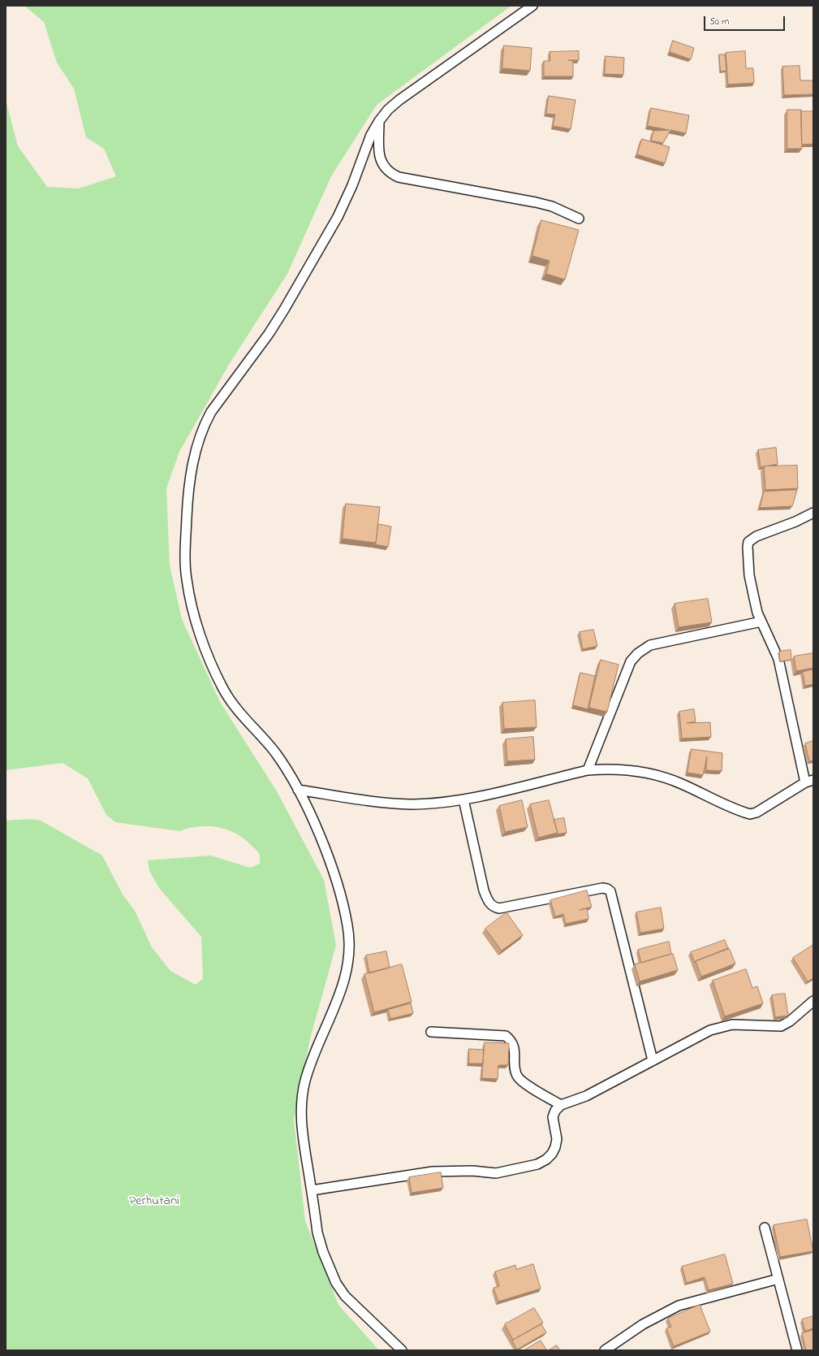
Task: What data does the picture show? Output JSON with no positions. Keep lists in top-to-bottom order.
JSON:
{
  "parks": ["Perhutani"],
  "scale_bar": "50 m"
}
